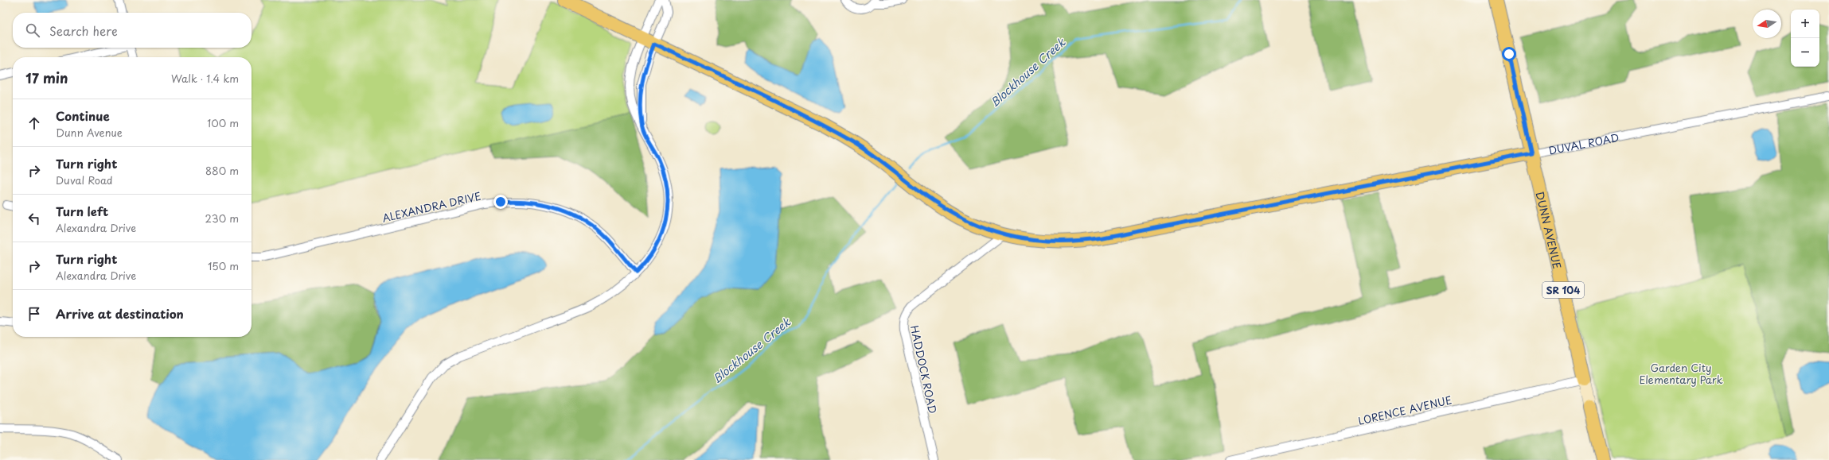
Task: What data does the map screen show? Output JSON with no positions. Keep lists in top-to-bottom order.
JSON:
{
  "streets": {
    "main road": ["DUVAL ROAD", "DUNN AVENUE", "SR 104"],
    "street": ["ALEXANDRA DRIVE", "HADDOCK ROAD", "LORENCE AVENUE"]
  },
  "crossings": [
    ["DUVAL ROAD", "DUNN AVENUE"],
    ["DUVAL ROAD", "HADDOCK ROAD"],
    ["DUNN AVENUE", "LORENCE AVENUE"]
  ],
  "water": ["Blockhouse Creek"],
  "parks": ["Garden City Elementary Park"],
  "north": "left",
  "page": {
    "map_buttons": ["+", "−"],
    "search": "Search here",
    "heading": ["17 min", "Walk · 1.4 km"],
    "list": [
      ["Continue", "Dunn Avenue", "100 m"],
      ["Turn right", "Duval Road", "880 m"],
      ["Turn left", "Alexandra Drive", "230 m"],
      ["Turn right", "Alexandra Drive", "150 m"],
      "Arrive at destination"
    ]
  }
}
